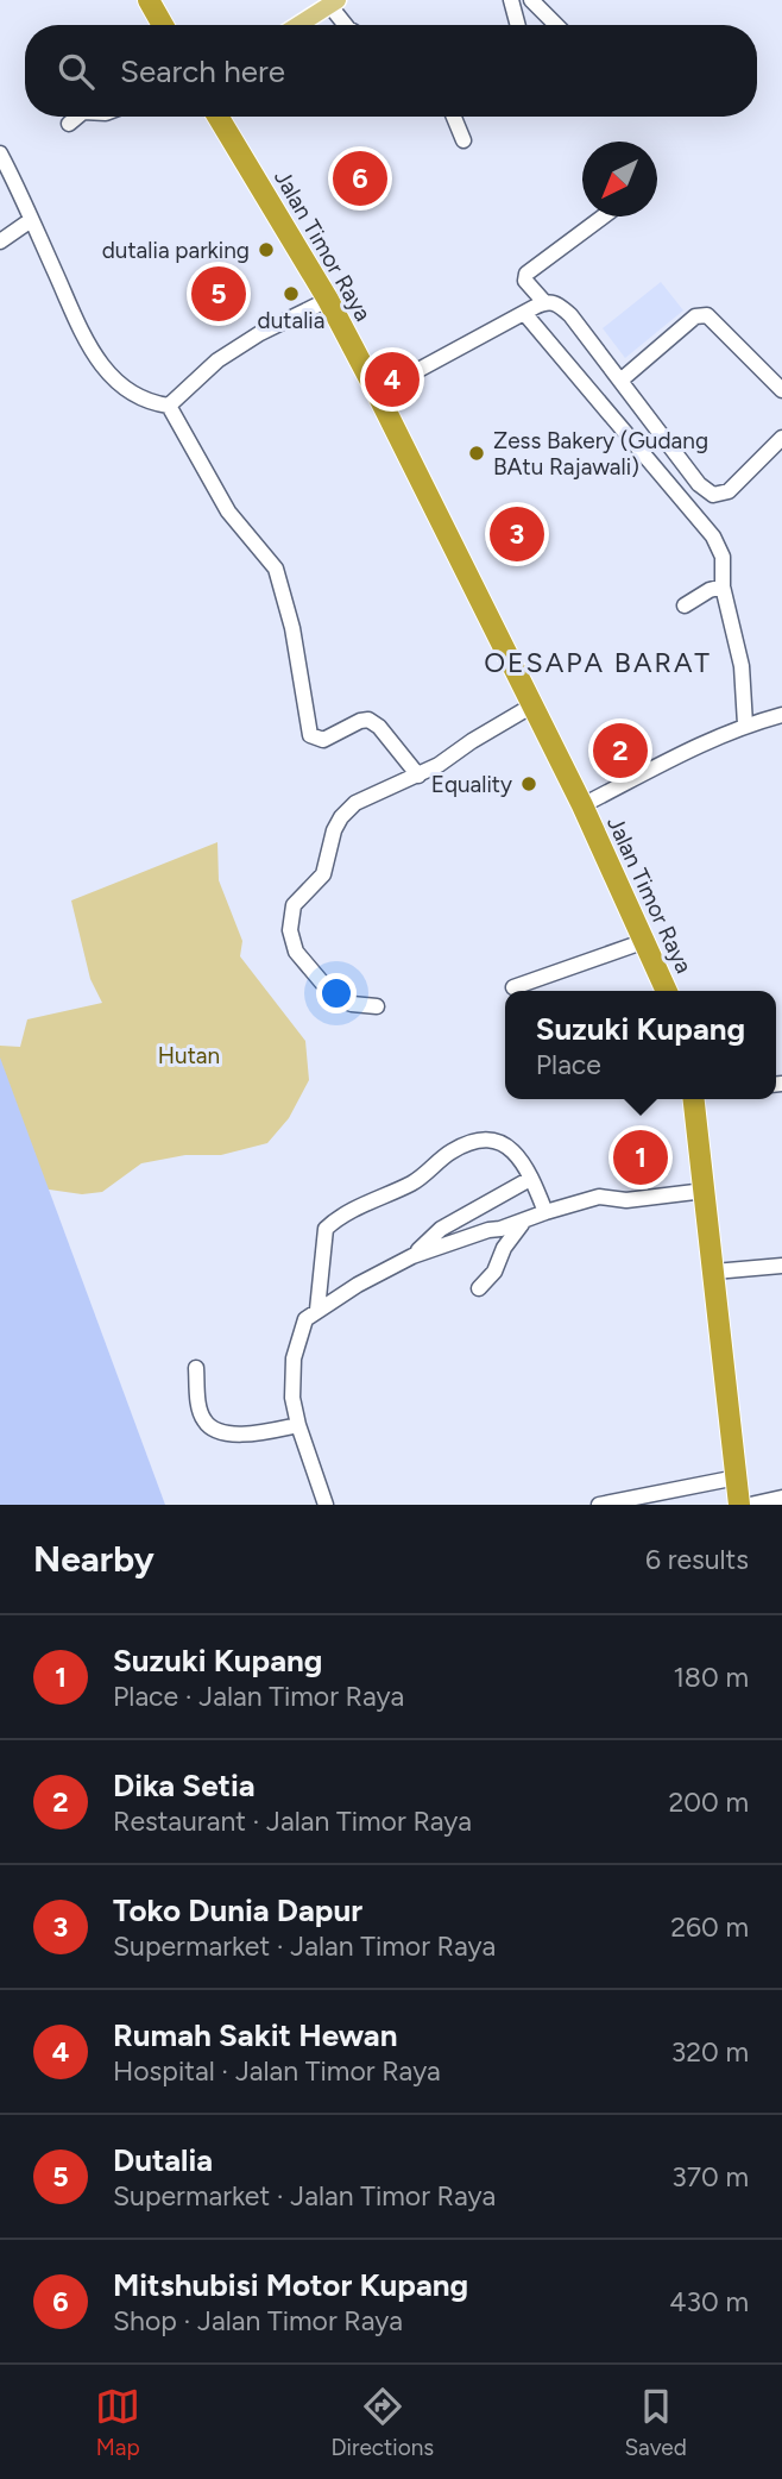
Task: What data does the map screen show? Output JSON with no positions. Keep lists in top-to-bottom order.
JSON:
{
  "streets": {
    "highway": ["Jalan Timor Raya"]
  },
  "districts": ["OESAPA BARAT"],
  "parks": ["Hutan"],
  "places": [
    "dutalia parking",
    "dutalia",
    "Zess Bakery (Gudang BAtu Rajawali)",
    "Equality"
  ],
  "north": "bottom left",
  "page": {
    "search": "Search here",
    "pins": [
      "6",
      "5",
      "4",
      "3",
      "2",
      "1"
    ],
    "popup": ["Suzuki Kupang", "Place"],
    "heading": ["Nearby", "6 results"],
    "list": [
      {
        "mark": "1",
        "name": "Suzuki Kupang",
        "note": "Place · Jalan Timor Raya",
        "value": "180 m"
      },
      {
        "mark": "2",
        "name": "Dika Setia",
        "note": "Restaurant · Jalan Timor Raya",
        "value": "200 m"
      },
      {
        "mark": "3",
        "name": "Toko Dunia Dapur",
        "note": "Supermarket · Jalan Timor Raya",
        "value": "260 m"
      },
      {
        "mark": "4",
        "name": "Rumah Sakit Hewan",
        "note": "Hospital · Jalan Timor Raya",
        "value": "320 m"
      },
      {
        "mark": "5",
        "name": "Dutalia",
        "note": "Supermarket · Jalan Timor Raya",
        "value": "370 m"
      },
      {
        "mark": "6",
        "name": "Mitshubisi Motor Kupang",
        "note": "Shop · Jalan Timor Raya",
        "value": "430 m"
      }
    ],
    "nav": ["Map", "Directions", "Saved"]
  }
}
